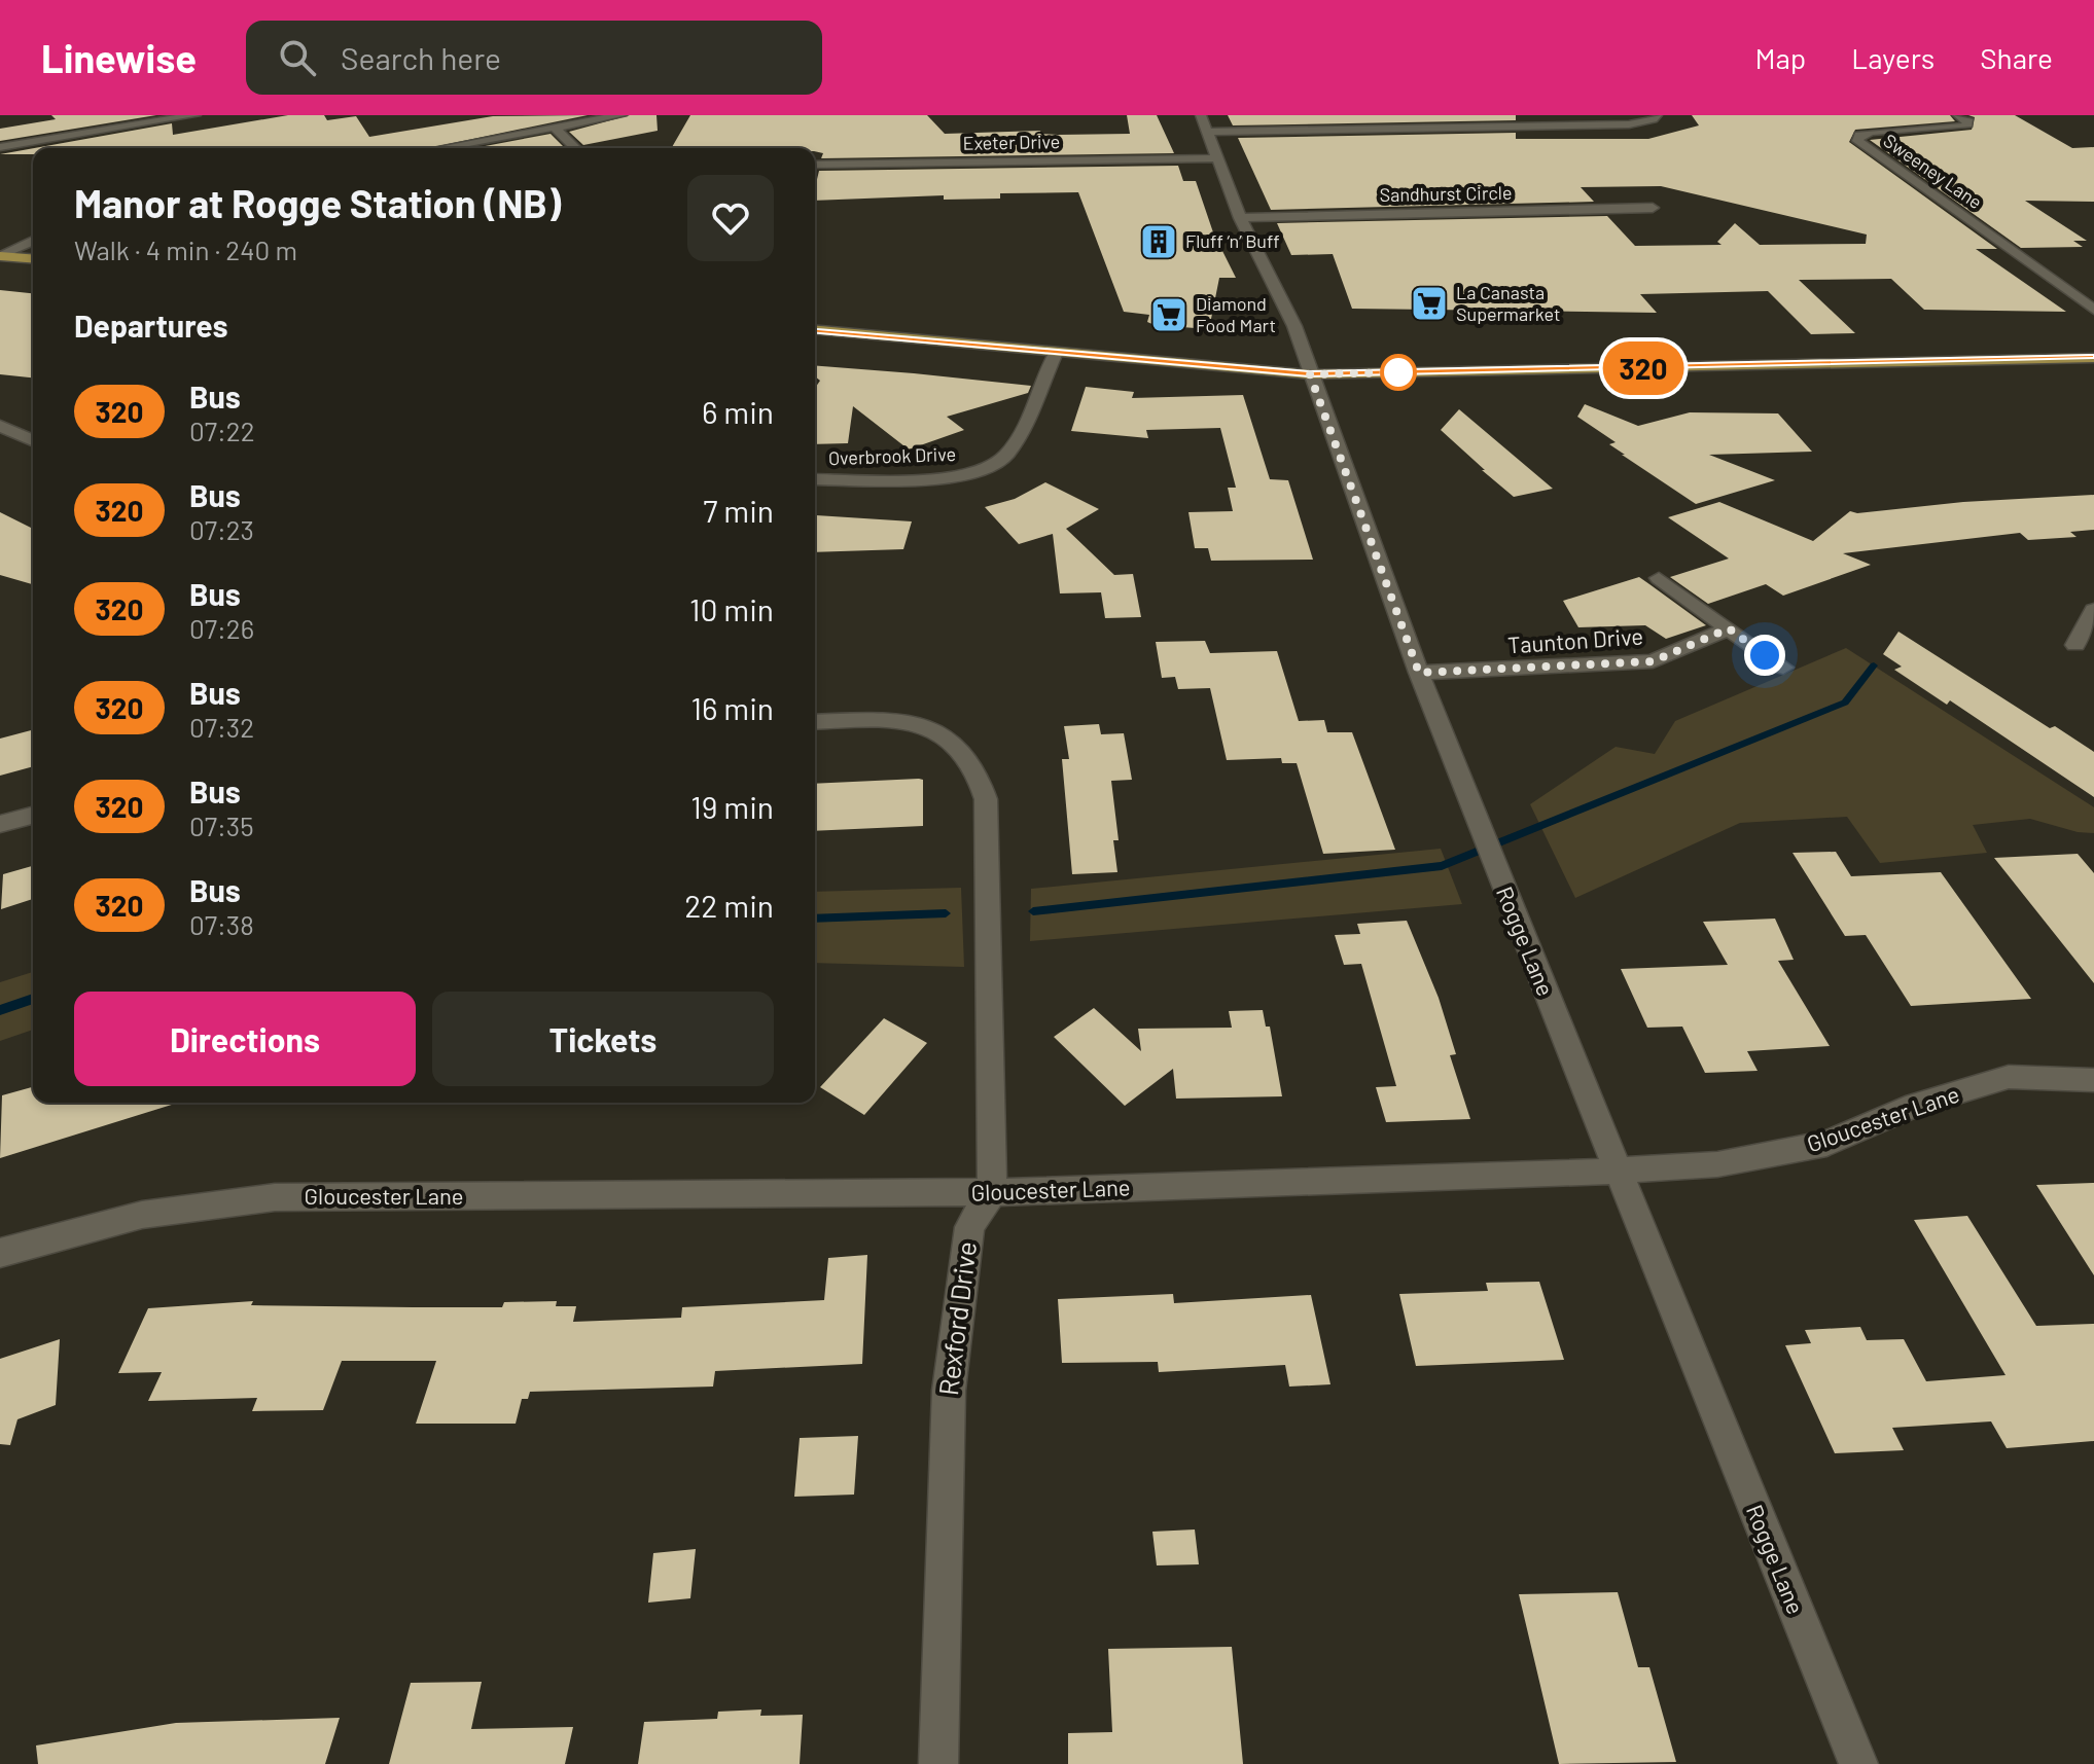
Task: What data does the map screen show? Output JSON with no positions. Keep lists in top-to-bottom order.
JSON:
{
  "streets": {
    "street": [
      "Exeter Drive",
      "Sweeney Lane",
      "Sandhurst Circle",
      "Overbrook Drive",
      "Taunton Drive",
      "Rogge Lane",
      "Gloucester Lane",
      "Rexford Drive"
    ]
  },
  "crossings": [
    ["Exeter Drive", "Rogge Lane"],
    ["Sandhurst Circle", "Rogge Lane"],
    ["Taunton Drive", "Rogge Lane"],
    ["Rogge Lane", "Gloucester Lane"],
    ["Gloucester Lane", "Rexford Drive"]
  ],
  "places": {
    "building": ["Fluff ‘n’ Buff"],
    "supermarket": ["La Canasta Supermarket", "Diamond Food Mart"]
  },
  "lines": ["bus line 320"],
  "page": {
    "header": "Linewise",
    "search": "Search here",
    "nav": ["Map", "Layers", "Share"],
    "on_map": "320",
    "heading": [
      ["Manor at Rogge Station (NB)", "Walk · 4 min · 240 m"],
      "Departures"
    ],
    "list": [
      {
        "mark": "320",
        "name": "Bus",
        "note": "07:22",
        "value": "6 min"
      },
      {
        "mark": "320",
        "name": "Bus",
        "note": "07:23",
        "value": "7 min"
      },
      {
        "mark": "320",
        "name": "Bus",
        "note": "07:26",
        "value": "10 min"
      },
      {
        "mark": "320",
        "name": "Bus",
        "note": "07:32",
        "value": "16 min"
      },
      {
        "mark": "320",
        "name": "Bus",
        "note": "07:35",
        "value": "19 min"
      },
      {
        "mark": "320",
        "name": "Bus",
        "note": "07:38",
        "value": "22 min"
      }
    ],
    "buttons": ["Directions", "Tickets"]
  }
}
